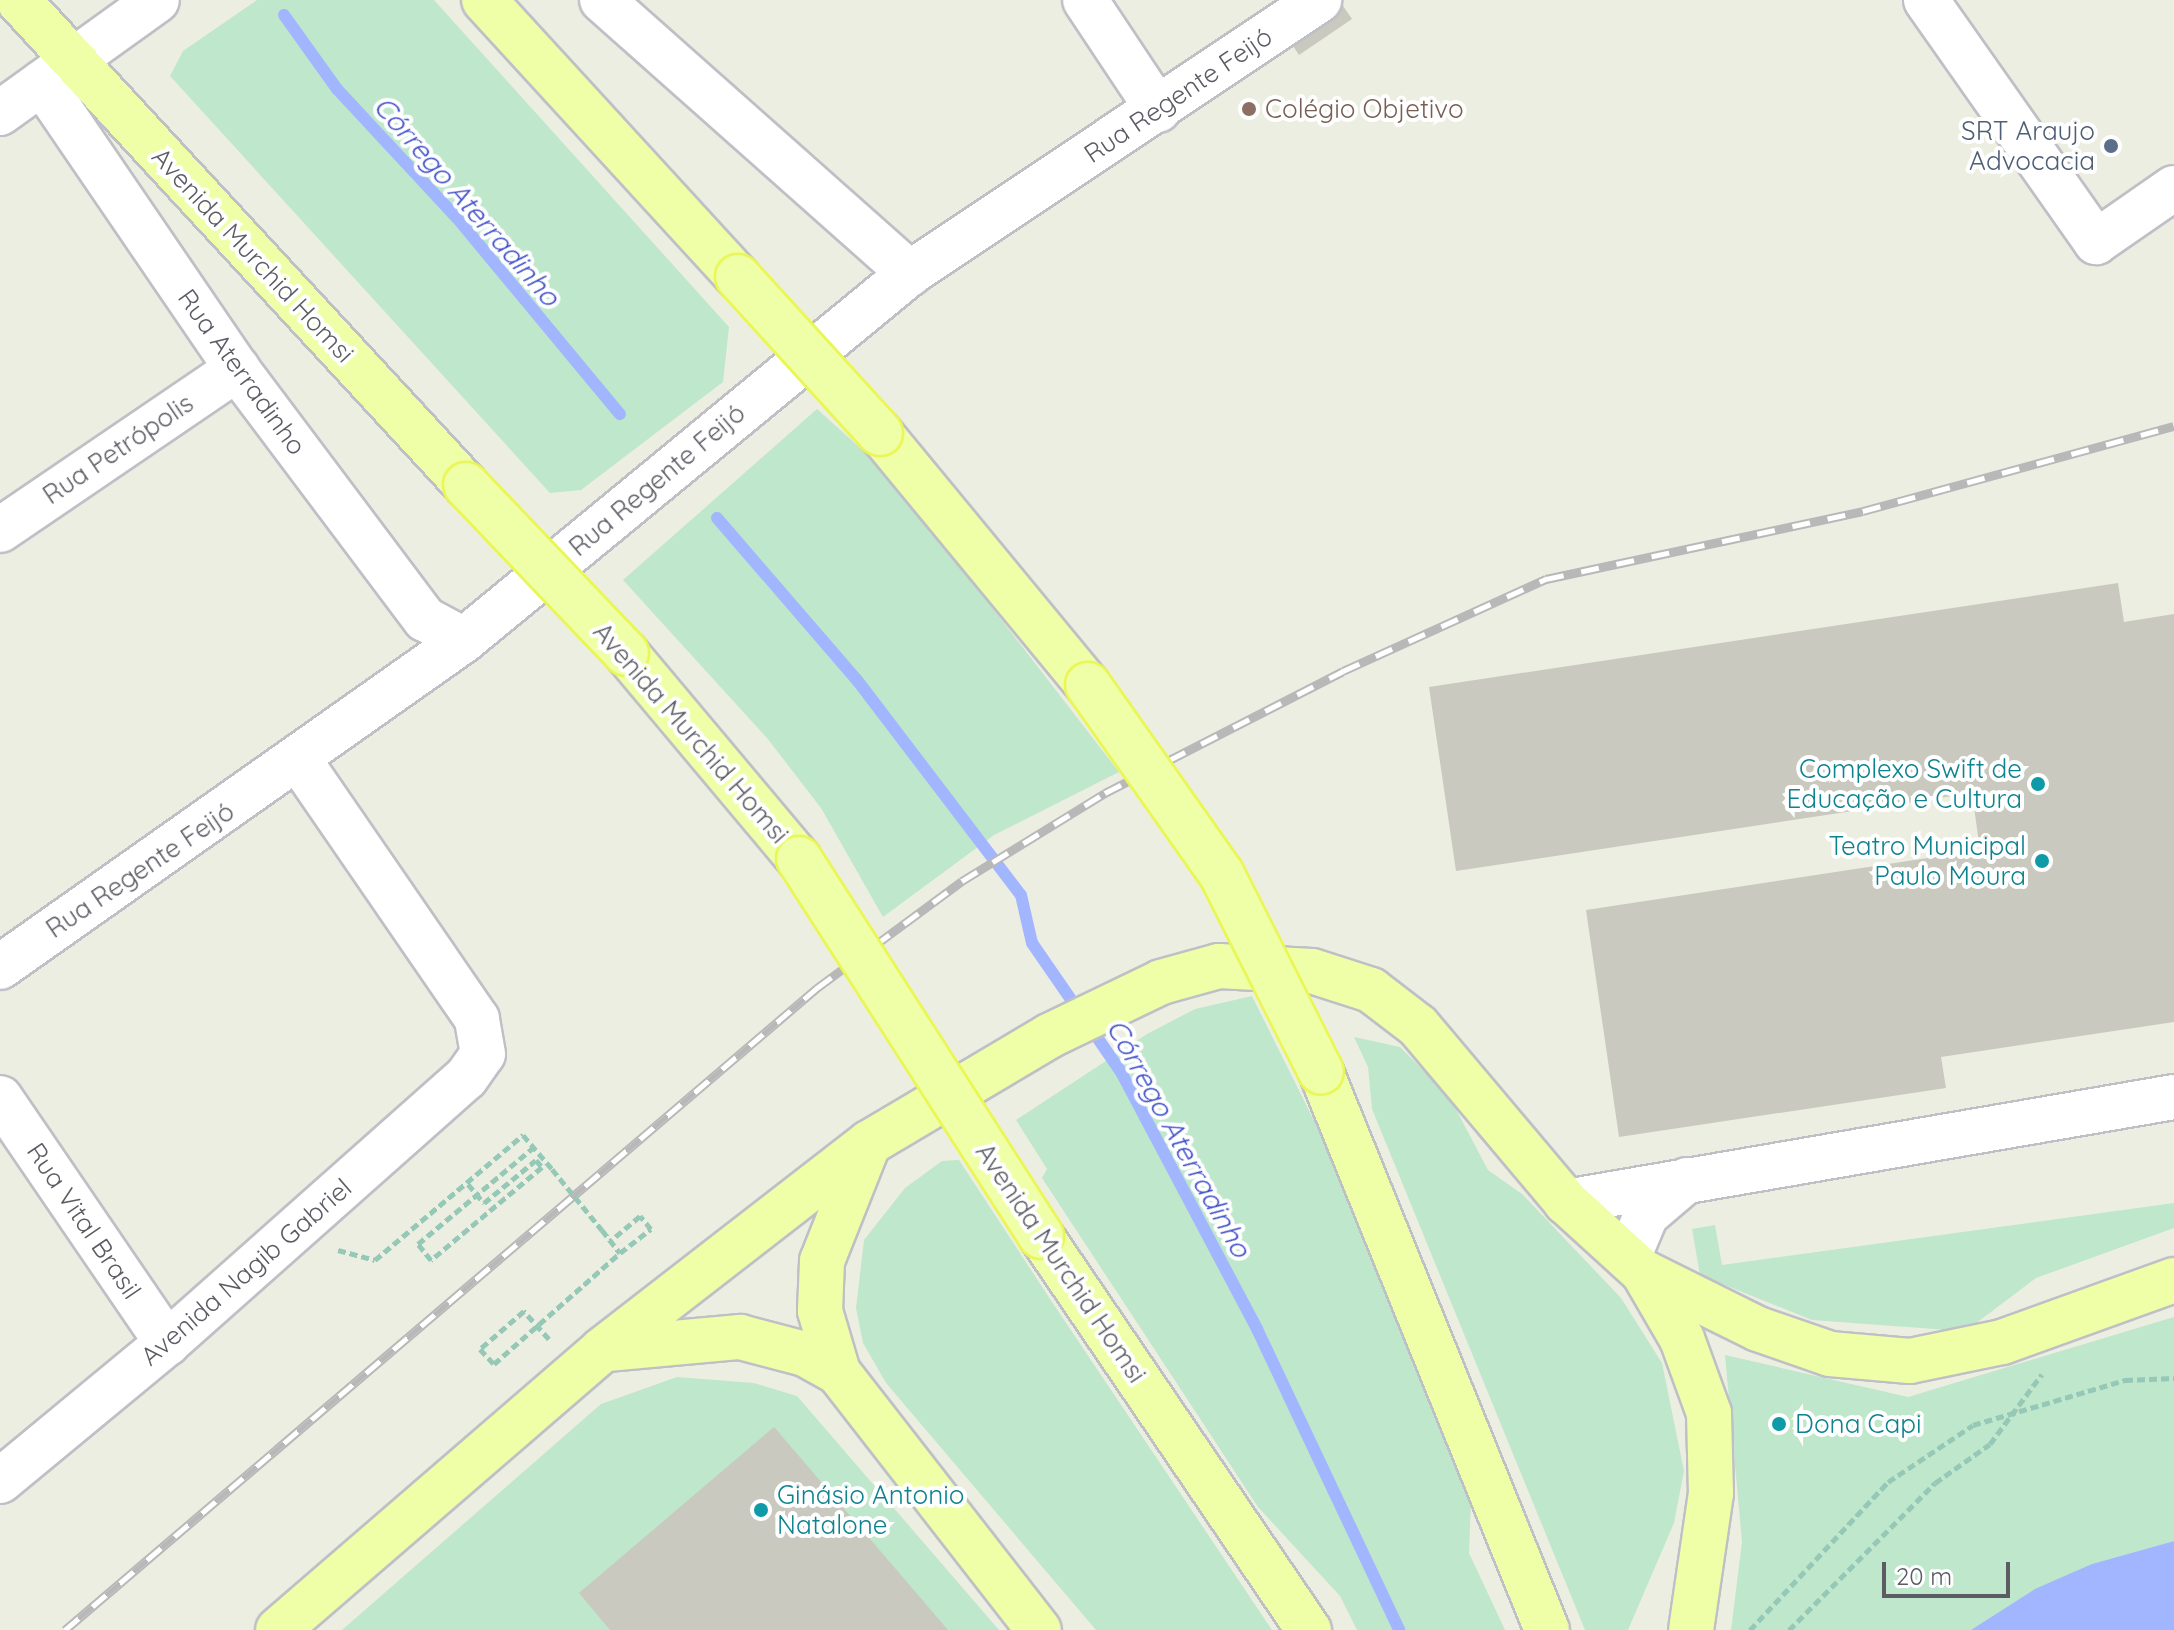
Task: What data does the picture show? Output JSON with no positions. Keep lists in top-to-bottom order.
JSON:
{
  "streets": {
    "main road": ["Avenida Murchid Homsi"],
    "street": [
      "Rua Regente Feijó",
      "Rua Aterradinho",
      "Rua Petrópolis",
      "Rua Vital Brasil",
      "Avenida Nagib Gabriel"
    ]
  },
  "crossings": [
    ["Rua Regente Feijó", "Rua Aterradinho"],
    ["Rua Regente Feijó", "Avenida Nagib Gabriel"],
    ["Avenida Murchid Homsi", "Rua Aterradinho"],
    ["Rua Aterradinho", "Rua Petrópolis"],
    ["Rua Vital Brasil", "Avenida Nagib Gabriel"]
  ],
  "water": ["Córrego Aterradinho"],
  "places": [
    "Colégio Objetivo",
    "SRT Araujo Advocacia",
    "Complexo Swift de Educação e Cultura",
    "Teatro Municipal Paulo Moura",
    "Dona Capi",
    "Ginásio Antonio Natalone"
  ],
  "scale_bar": "20 m"
}
